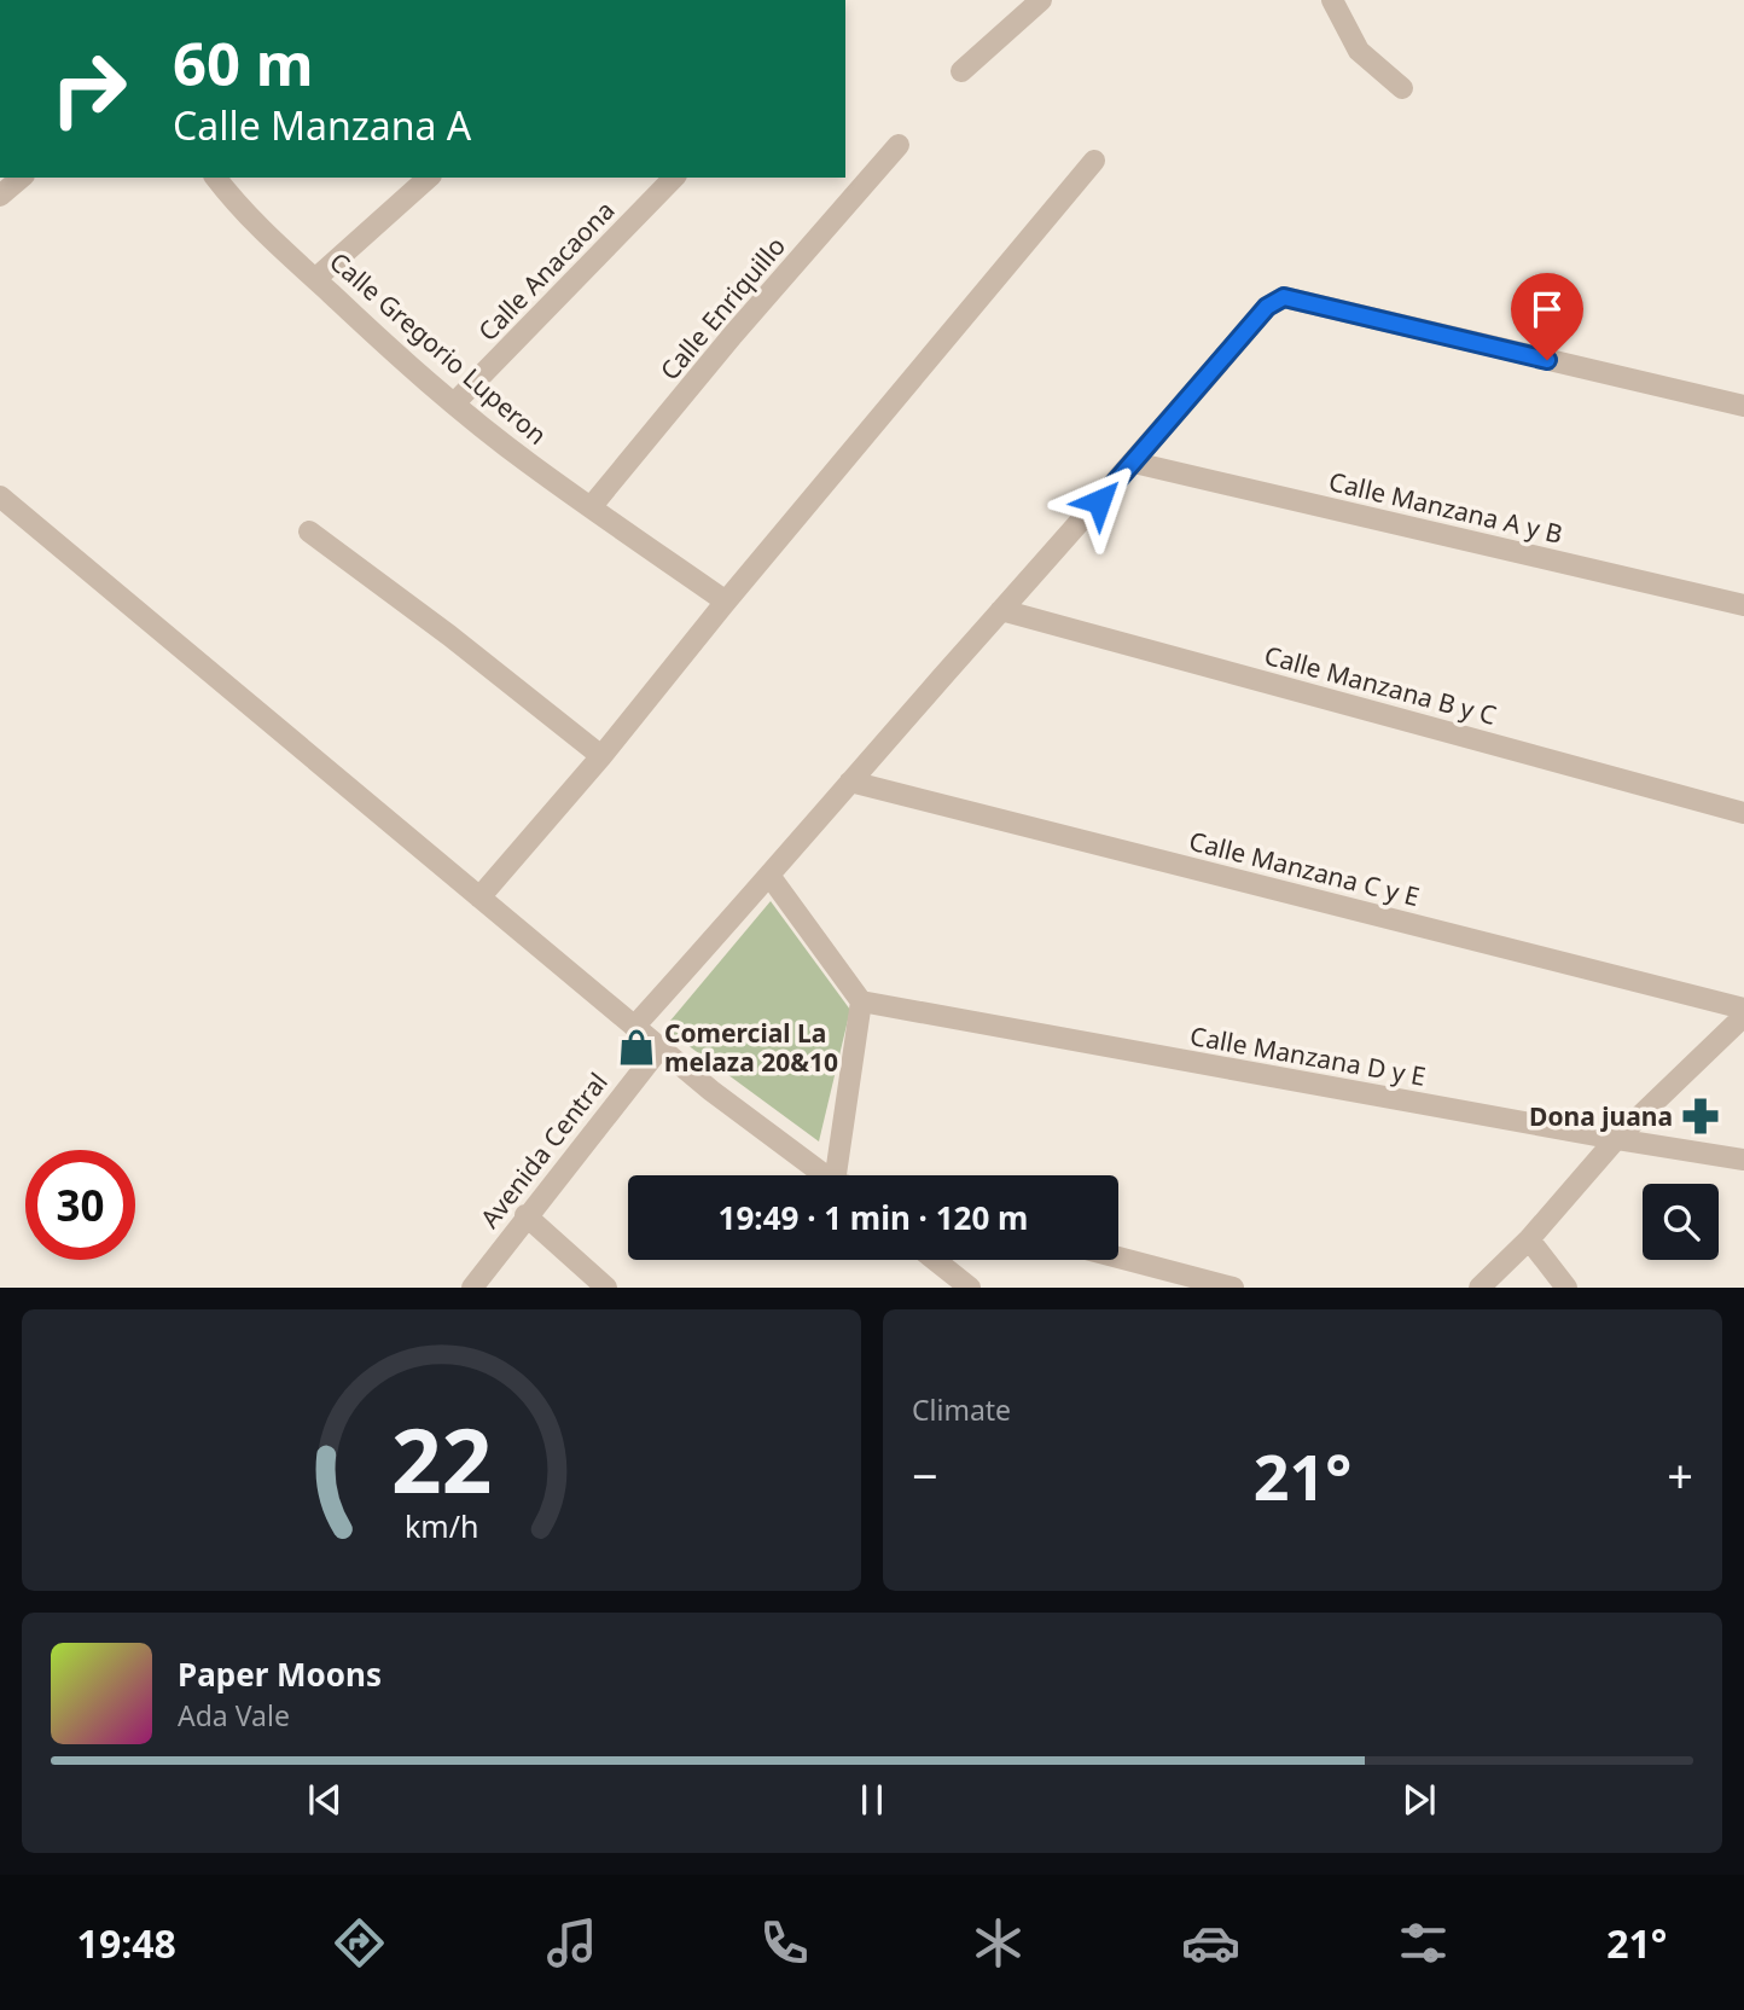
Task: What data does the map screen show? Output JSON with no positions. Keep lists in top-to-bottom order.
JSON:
{
  "streets": {
    "street": [
      "Calle Anacaona",
      "Calle Enriquillo",
      "Calle Gregorio Luperon",
      "Calle Manzana A y B",
      "Calle Manzana B y C",
      "Calle Manzana C y E",
      "Calle Manzana D y E",
      "Avenida Central"
    ]
  },
  "crossings": [
    ["Calle Anacaona", "Calle Gregorio Luperon"],
    ["Calle Enriquillo", "Calle Gregorio Luperon"]
  ],
  "places": {
    "shop": ["Comercial La melaza 20&10"],
    "pharmacy": ["Dona juana"]
  },
  "page": {
    "turn": ["60 m", "Calle Manzana A"],
    "limit": "30",
    "trip": "19:49 · 1 min · 120 m",
    "tile": "Climate",
    "heat": ["−", "21°", "+"],
    "song": ["Paper Moons", "Ada Vale"],
    "tabs": ["19:48", "21°"],
    "gauge": ["22", "km/h"]
  }
}
